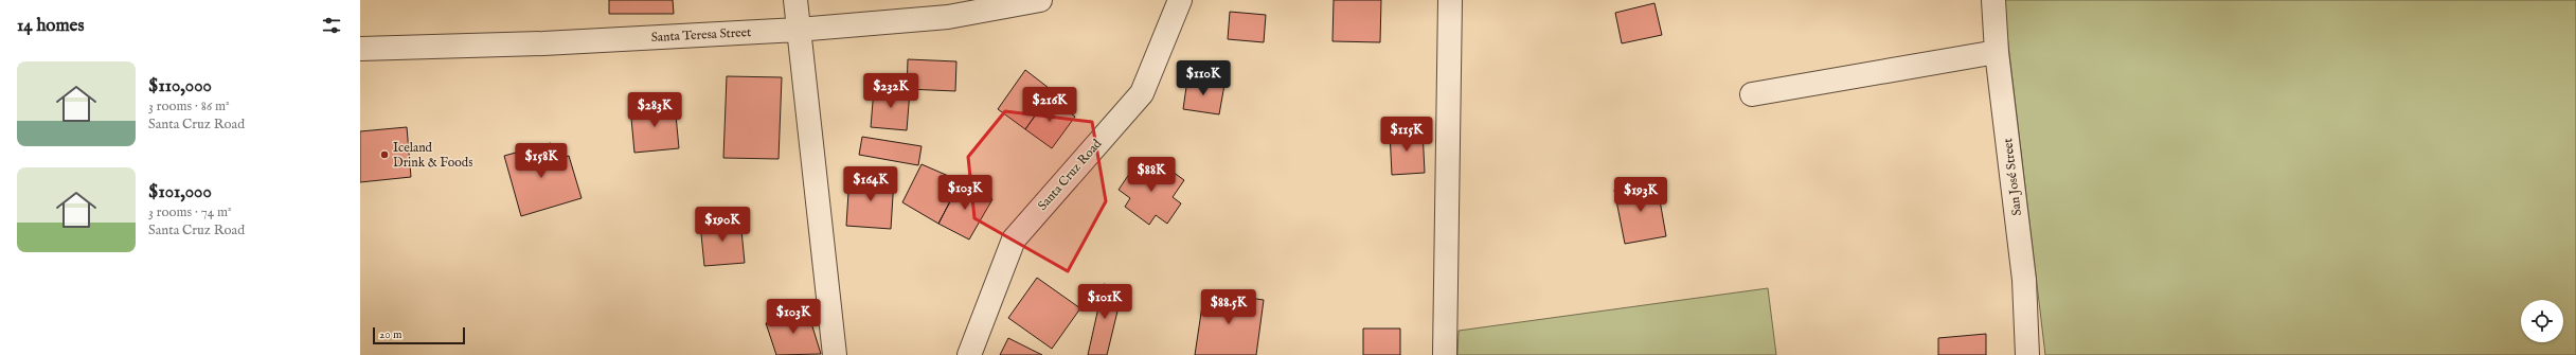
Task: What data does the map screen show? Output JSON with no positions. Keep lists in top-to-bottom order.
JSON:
{
  "streets": {
    "street": ["Santa Teresa Street", "Santa Cruz Road", "San José Street"]
  },
  "places": ["Iceland Drink & Foods"],
  "scale_bar": "20 m",
  "page": {
    "heading": "14 homes",
    "list": [
      {
        "name": "$110,000",
        "note": "3 rooms · 86 m² · Santa Cruz Road"
      },
      {
        "name": "$101,000",
        "note": "3 rooms · 74 m² · Santa Cruz Road"
      }
    ],
    "price": [
      "$110K",
      "$232K",
      "$216K",
      "$283K",
      "$115K",
      "$158K",
      "$88K",
      "$164K",
      "$103K",
      "$193K",
      "$190K",
      "$101K",
      "$88.5K",
      "$103K"
    ],
    "scale": "20 m"
  }
}
